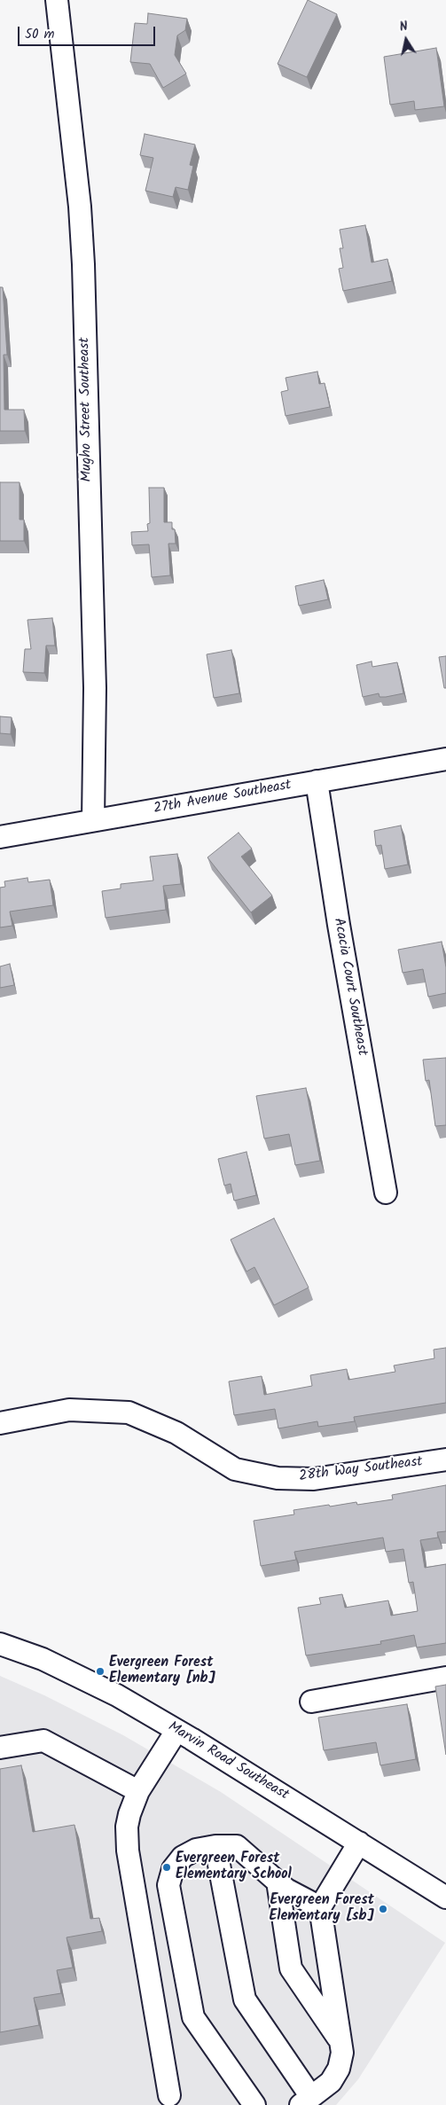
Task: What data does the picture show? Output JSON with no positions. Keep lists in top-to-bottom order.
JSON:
{
  "streets": {
    "street": [
      "Mugho Street Southeast",
      "27th Avenue Southeast",
      "Acacia Court Southeast",
      "28th Way Southeast",
      "Marvin Road Southeast"
    ]
  },
  "crossings": [
    ["Mugho Street Southeast", "27th Avenue Southeast"],
    ["27th Avenue Southeast", "Acacia Court Southeast"]
  ],
  "places": ["Evergreen Forest Elementary [nb]", "Evergreen Forest Elementary School", "Evergreen Forest Elementary [sb]"],
  "scale_bar": "50 m",
  "north": "top"
}
